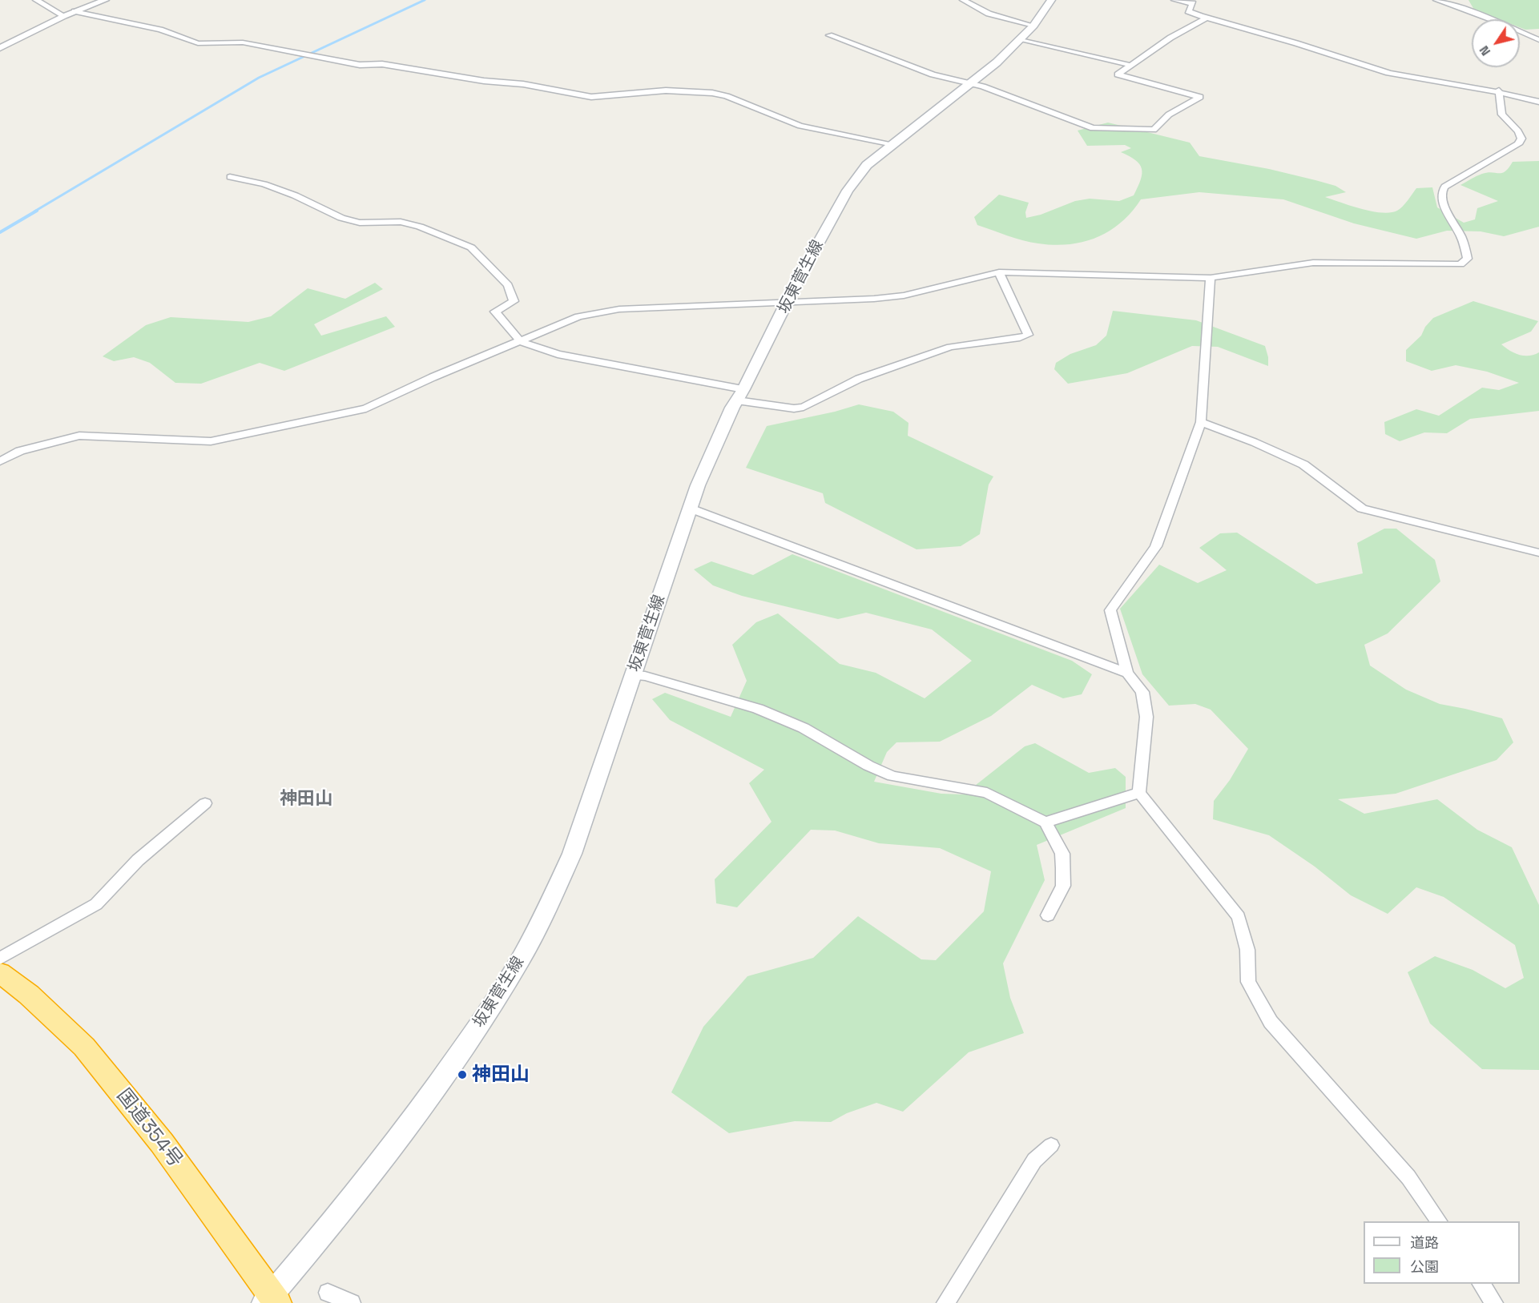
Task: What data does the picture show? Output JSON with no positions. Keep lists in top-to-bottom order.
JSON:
{
  "streets": {
    "highway": ["国道354号"],
    "main road": ["坂東菅生線"]
  },
  "crossings": [
    ["坂東菅生線", "国道354号"]
  ],
  "districts": ["神田山"],
  "places": ["神田山"],
  "legend": ["道路", "公園"],
  "north": "bottom left"
}
